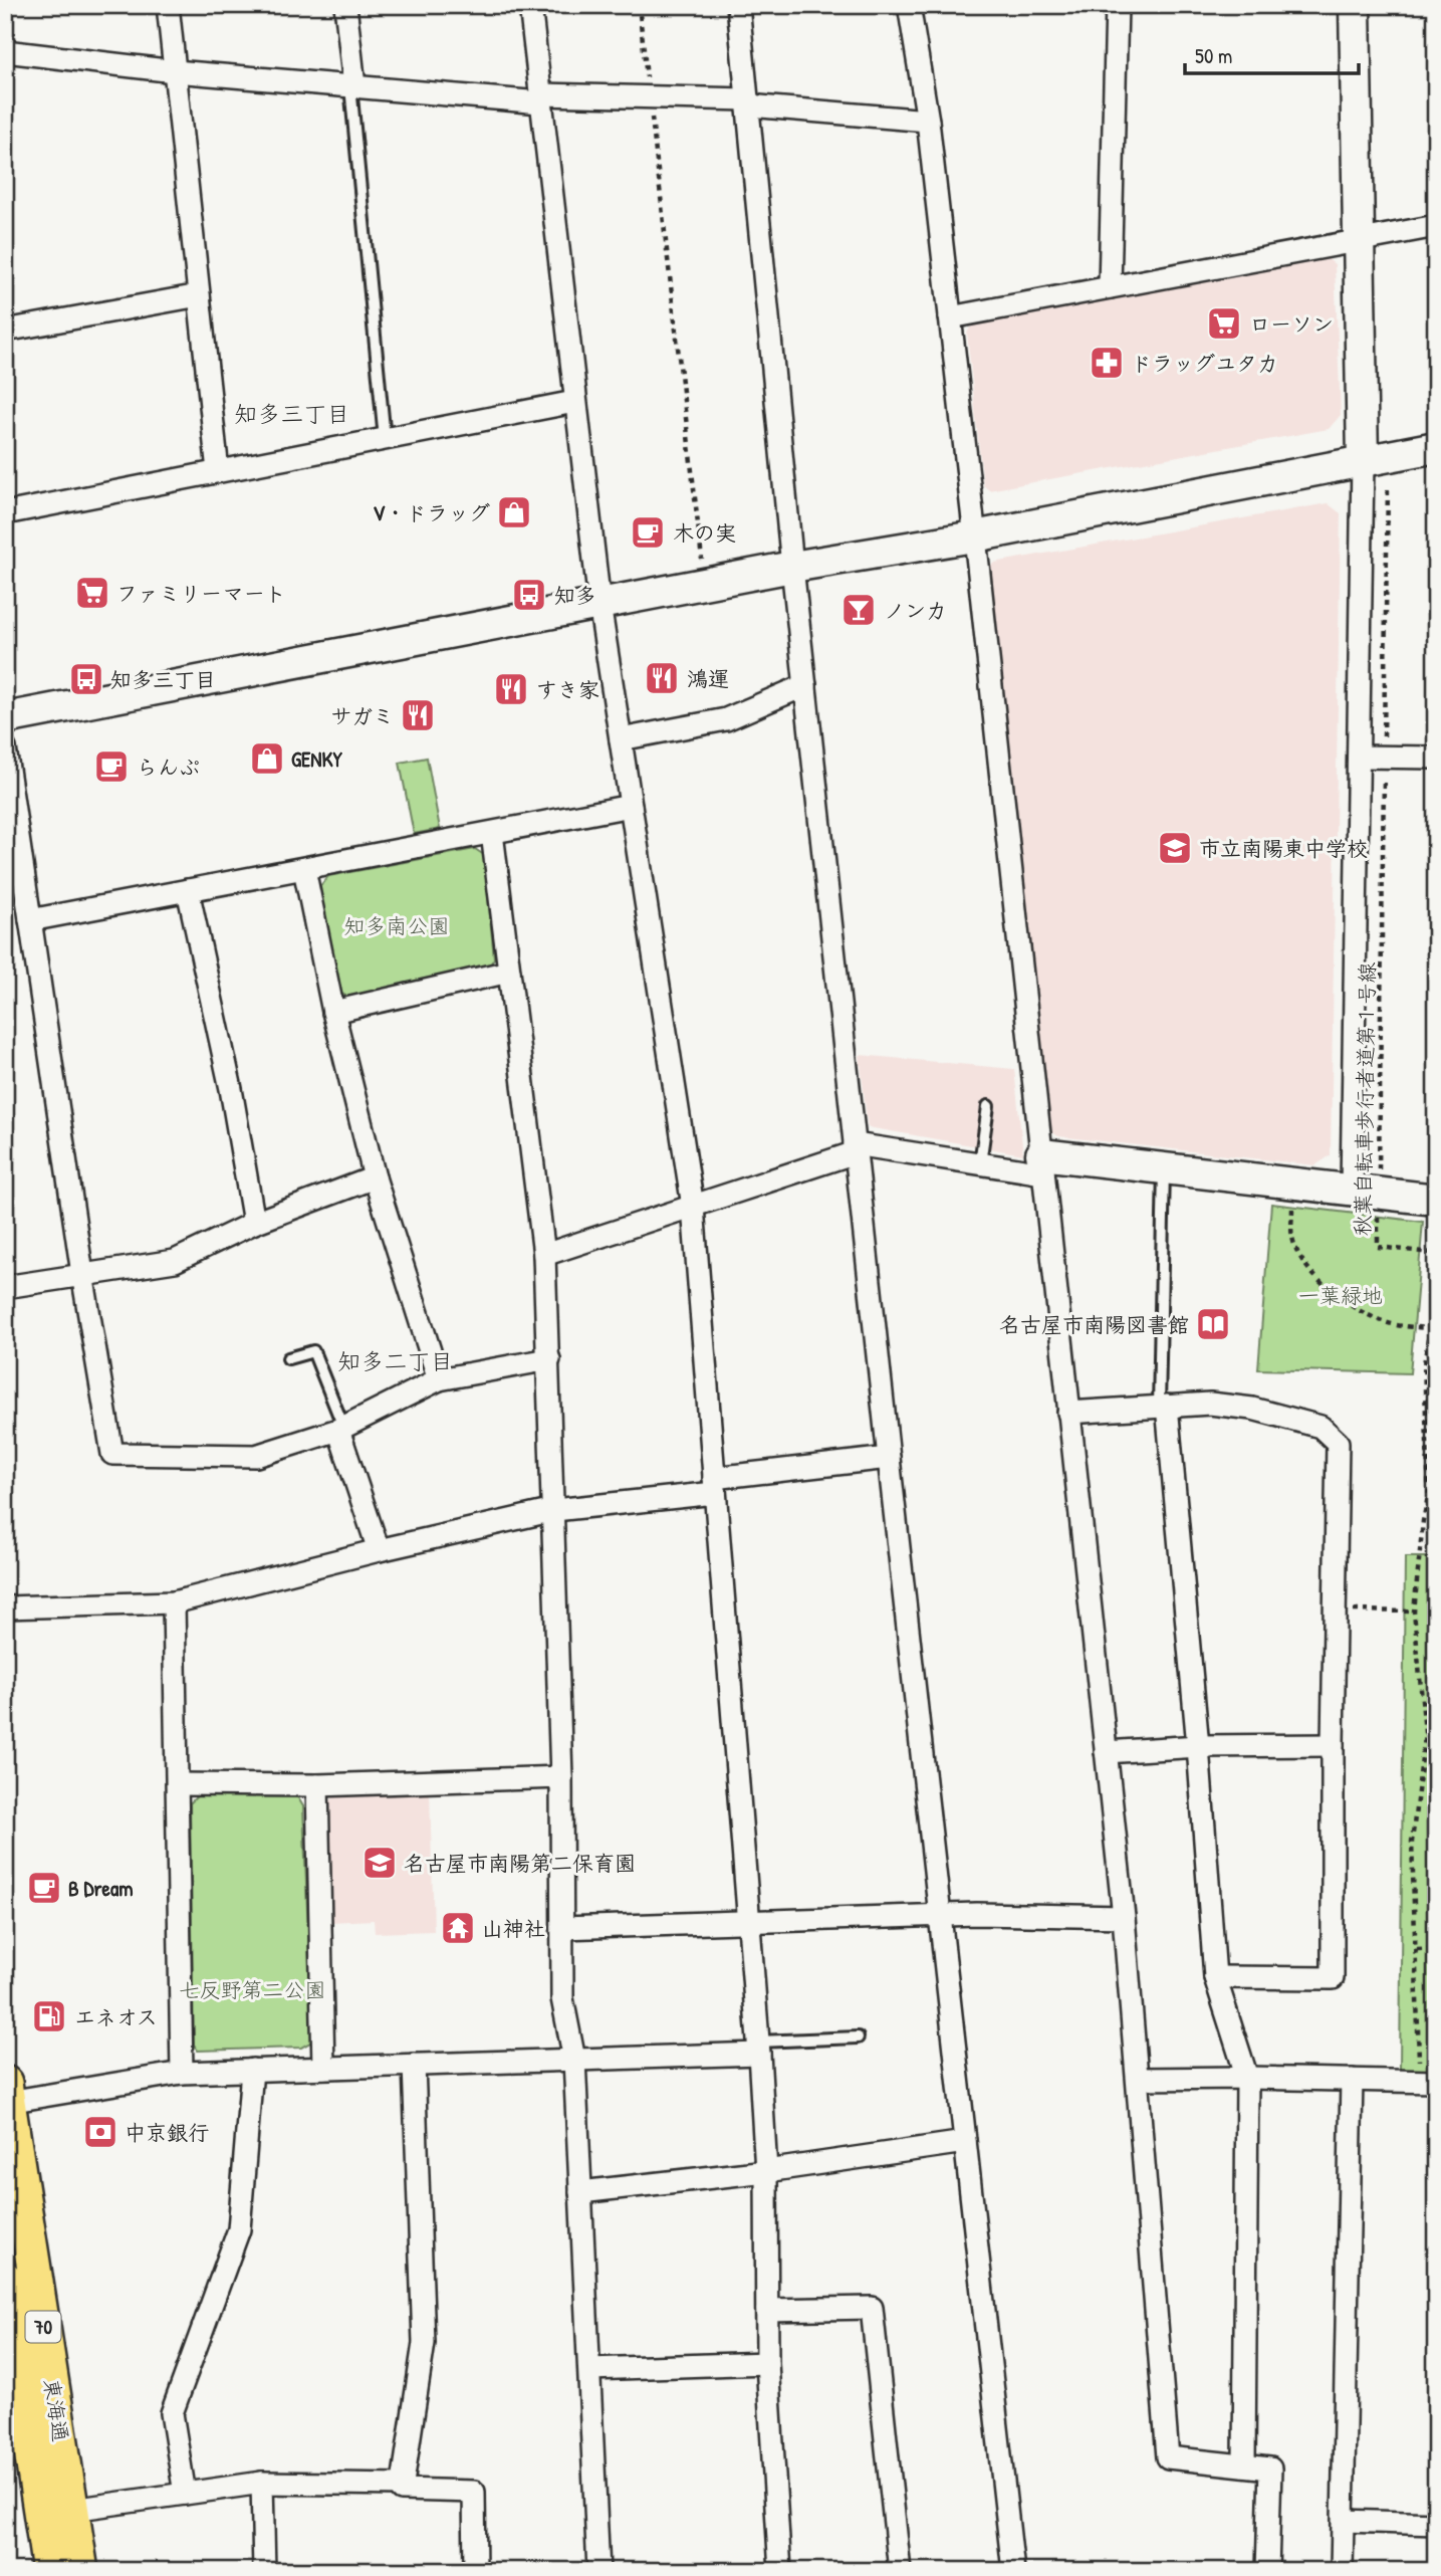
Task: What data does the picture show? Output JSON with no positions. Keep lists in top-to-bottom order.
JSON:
{
  "streets": {
    "main road": ["70", "東海通"],
    "path": ["秋葉自転車歩行者道第１号線"]
  },
  "districts": ["知多三丁目", "知多二丁目"],
  "parks": ["知多南公園", "一葉緑地", "七反野第二公園"],
  "places": {
    "supermarket": ["ローソン", "ファミリーマート"],
    "pharmacy": ["ドラッグユタカ"],
    "shop": ["V・ドラッグ", "GENKY"],
    "cafe": ["木の実", "らんぷ", "B Dream"],
    "bus stop": ["知多", "知多三丁目"],
    "bar": ["ノンカ"],
    "restaurant": ["鴻運", "すき家", "サガミ"],
    "school or university": ["市立南陽東中学校", "名古屋市南陽第二保育園"],
    "library": ["名古屋市南陽図書館"],
    "temple": ["山神社"],
    "fuel station": ["エネオス"],
    "bank": ["中京銀行"]
  },
  "scale_bar": "50 m"
}
